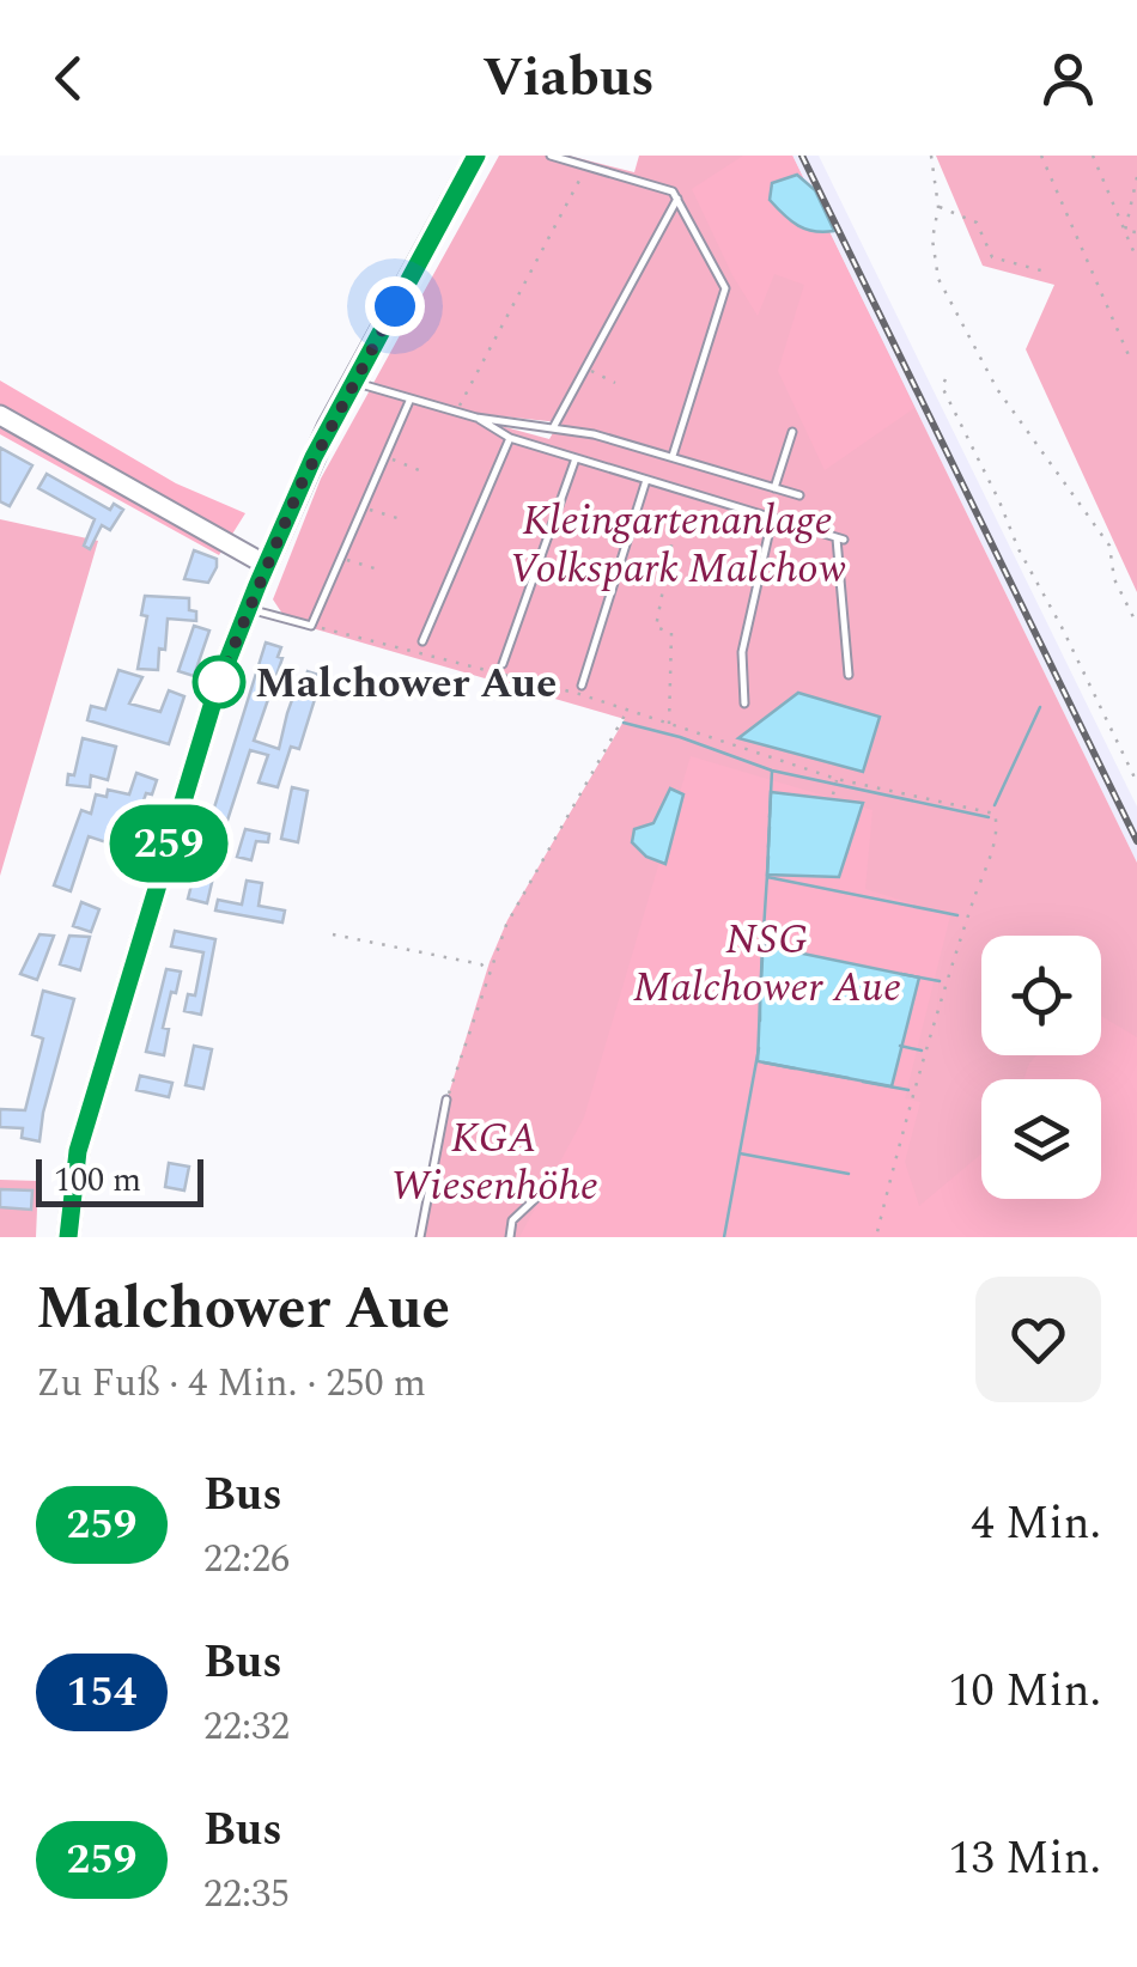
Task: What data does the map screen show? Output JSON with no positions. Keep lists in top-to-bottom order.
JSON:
{
  "parks": ["Kleingartenanlage Volkspark Malchow", "NSG Malchower Aue", "KGA Wiesenhöhe"],
  "places": ["Malchower Aue"],
  "lines": ["bus line 259"],
  "scale_bar": "100 m",
  "page": {
    "header": "Viabus",
    "on_map": "259",
    "scale": "100 m",
    "heading": ["Malchower Aue", "Zu Fuß · 4 Min. · 250 m"],
    "list": [
      {
        "mark": "259",
        "name": "Bus",
        "note": "22:26",
        "value": "4 Min."
      },
      {
        "mark": "154",
        "name": "Bus",
        "note": "22:32",
        "value": "10 Min."
      },
      {
        "mark": "259",
        "name": "Bus",
        "note": "22:35",
        "value": "13 Min."
      }
    ]
  }
}
